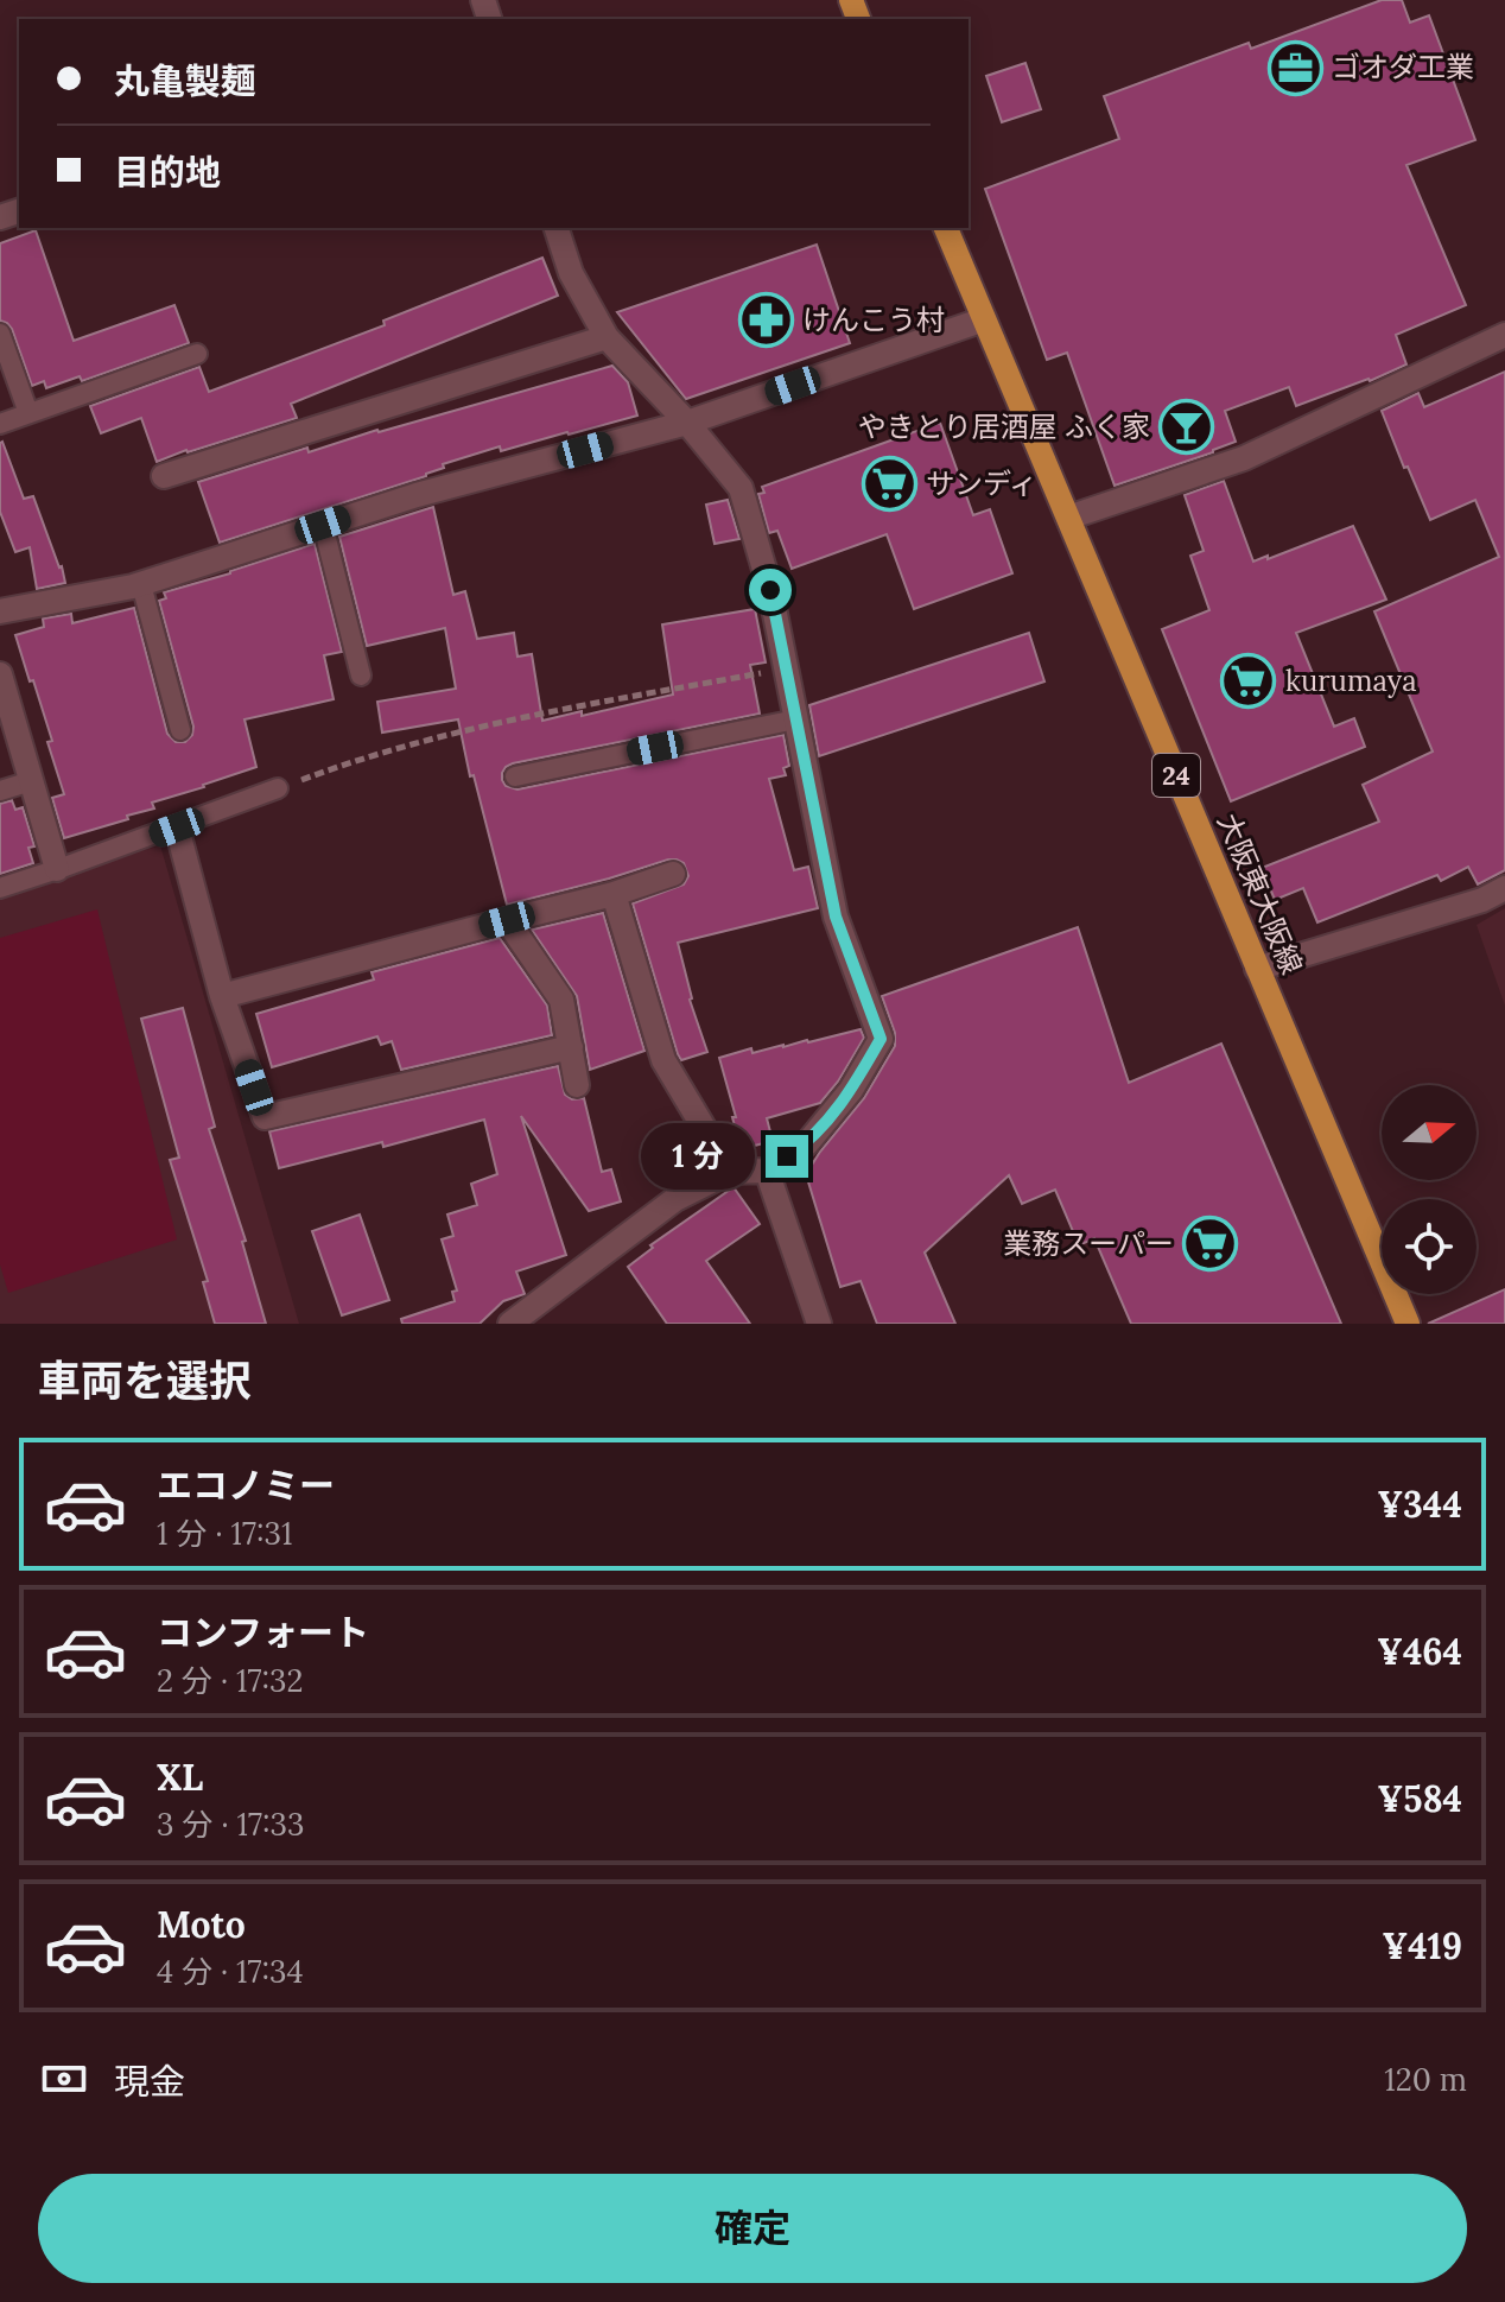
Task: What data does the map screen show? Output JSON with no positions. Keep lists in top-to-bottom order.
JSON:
{
  "streets": {
    "main road": ["24", "大阪東大阪線"]
  },
  "places": {
    "office": ["ゴオダ工業"],
    "pharmacy": ["けんこう村"],
    "bar": ["やきとり居酒屋 ふく家"],
    "supermarket": ["サンディ", "kurumaya", "業務スーパー"]
  },
  "north": "right",
  "page": {
    "banner": ["丸亀製麺", "目的地"],
    "bubble": "1 分",
    "heading": "車両を選択",
    "list": [
      {
        "name": "エコノミー",
        "note": "1 分 · 17:31",
        "value": "¥344"
      },
      {
        "name": "コンフォート",
        "note": "2 分 · 17:32",
        "value": "¥464"
      },
      {
        "name": "XL",
        "note": "3 分 · 17:33",
        "value": "¥584"
      },
      {
        "name": "Moto",
        "note": "4 分 · 17:34",
        "value": "¥419"
      }
    ],
    "pay": ["現金", "120 m"],
    "buttons": "確定"
  }
}
